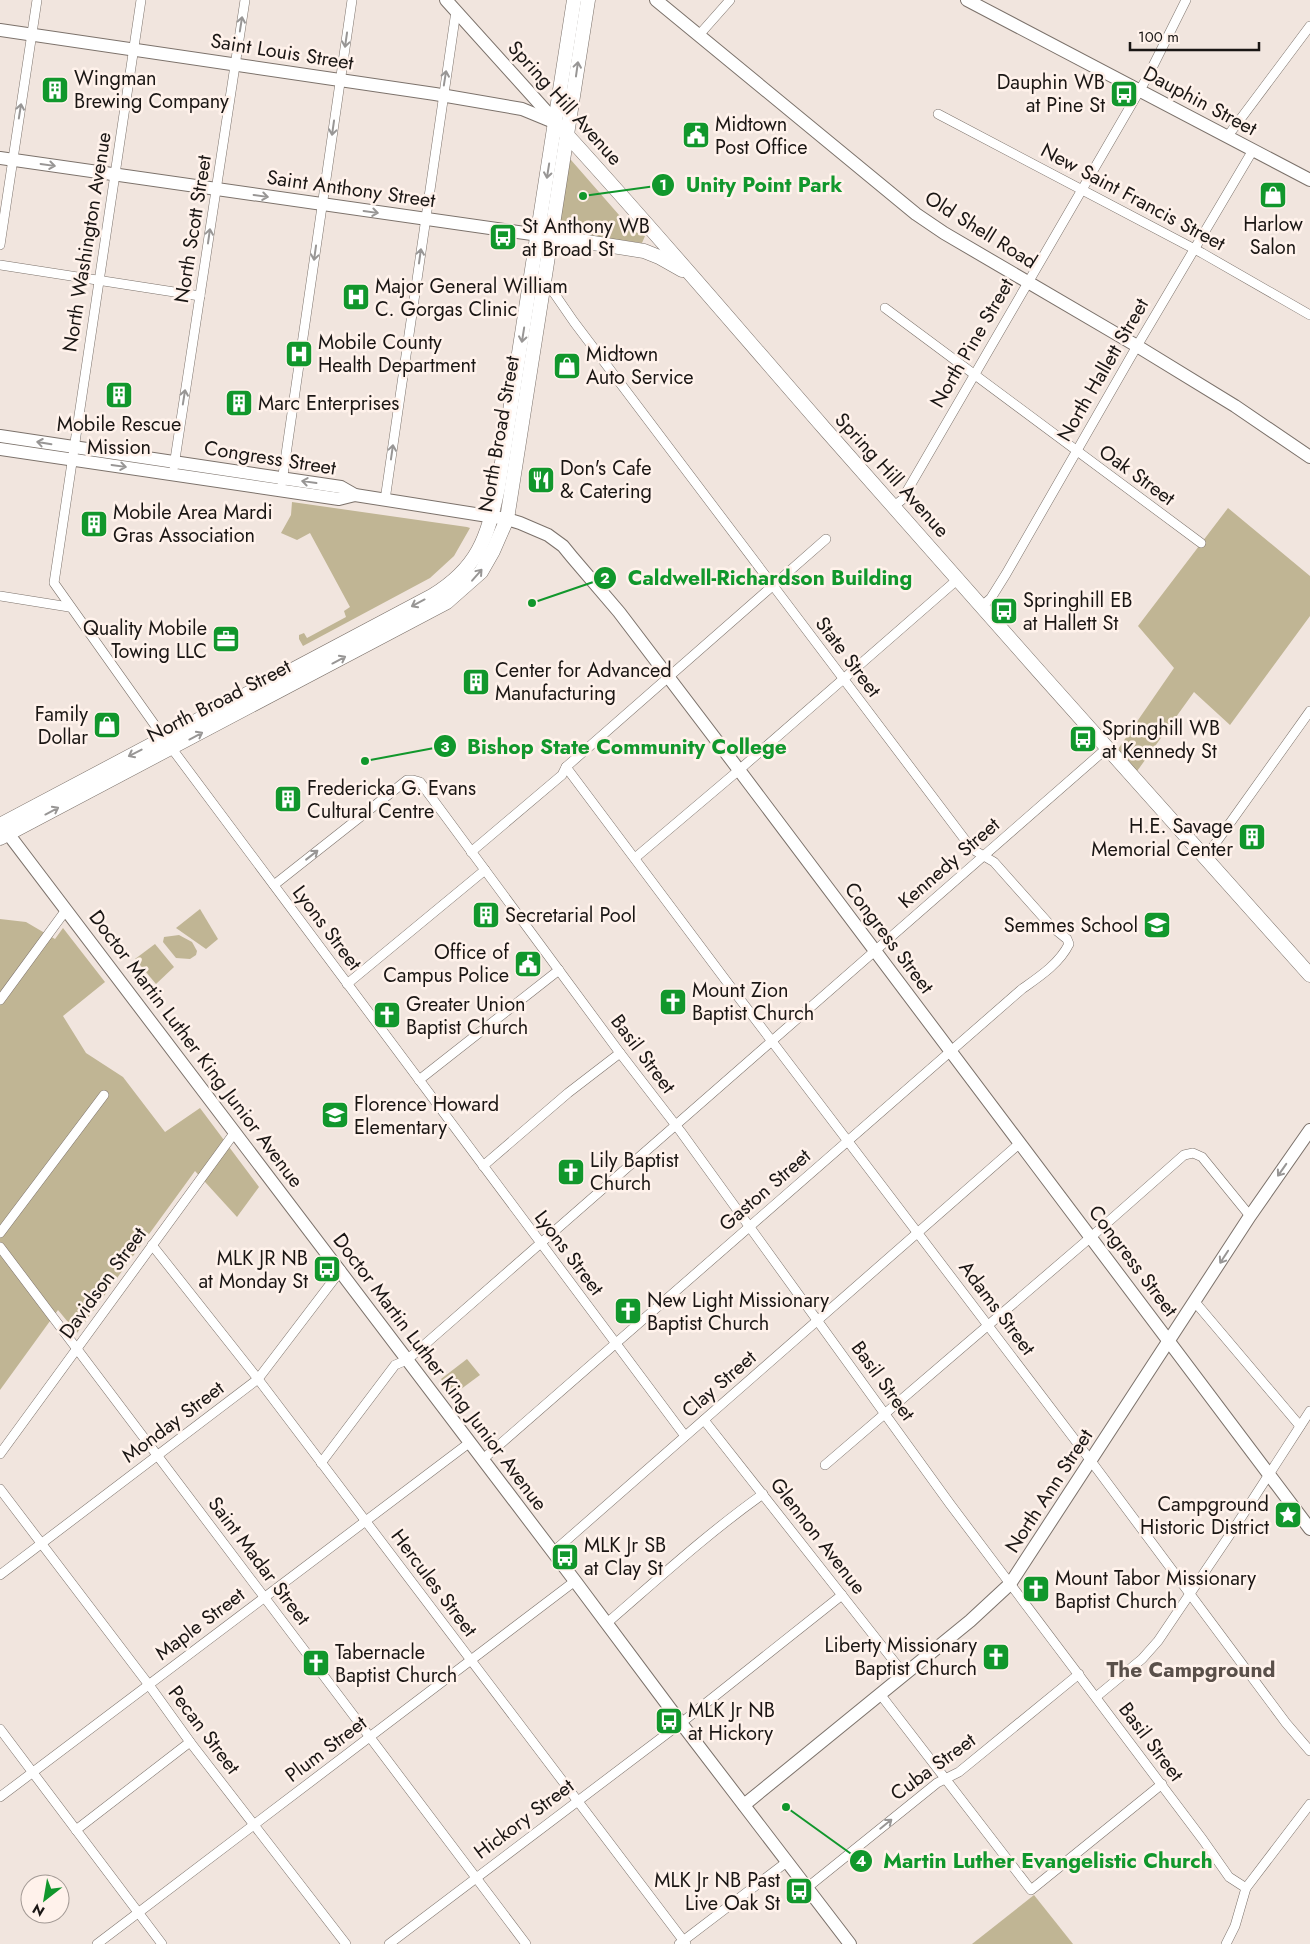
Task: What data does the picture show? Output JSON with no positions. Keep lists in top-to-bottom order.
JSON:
{
  "streets": {
    "main road": ["Spring Hill Avenue", "Saint Anthony Street", "North Broad Street"],
    "street": [
      "Saint Louis Street",
      "Dauphin Street",
      "New Saint Francis Street",
      "North Scott Street",
      "Old Shell Road",
      "North Washington Avenue",
      "North Pine Street",
      "North Hallett Street",
      "Congress Street",
      "Oak Street",
      "State Street",
      "Kennedy Street",
      "Lyons Street",
      "Doctor Martin Luther King Junior Avenue",
      "Basil Street",
      "Gaston Street",
      "Davidson Street",
      "Adams Street",
      "Clay Street",
      "Monday Street",
      "North Ann Street",
      "Glennon Avenue",
      "Saint Madar Street",
      "Hercules Street",
      "Maple Street",
      "Pecan Street",
      "Plum Street",
      "Cuba Street",
      "Hickory Street"
    ]
  },
  "crossings": [
    ["Saint Louis Street", "Spring Hill Avenue"],
    ["Saint Louis Street", "North Scott Street"],
    ["Saint Louis Street", "North Washington Avenue"],
    ["Saint Louis Street", "North Broad Street"],
    ["Dauphin Street", "North Pine Street"],
    ["Dauphin Street", "North Hallett Street"],
    ["Spring Hill Avenue", "Saint Anthony Street"],
    ["Spring Hill Avenue", "North Pine Street"],
    ["Spring Hill Avenue", "North Hallett Street"],
    ["Spring Hill Avenue", "North Broad Street"],
    ["Spring Hill Avenue", "Kennedy Street"],
    ["Saint Anthony Street", "North Scott Street"],
    ["Saint Anthony Street", "North Washington Avenue"],
    ["Saint Anthony Street", "North Broad Street"],
    ["New Saint Francis Street", "North Pine Street"],
    ["New Saint Francis Street", "North Hallett Street"],
    ["North Scott Street", "Congress Street"],
    ["Old Shell Road", "North Pine Street"],
    ["Old Shell Road", "North Hallett Street"],
    ["North Washington Avenue", "Congress Street"],
    ["North Washington Avenue", "Lyons Street"],
    ["North Pine Street", "Oak Street"],
    ["North Hallett Street", "Oak Street"],
    ["North Broad Street", "Congress Street"],
    ["North Broad Street", "State Street"],
    ["North Broad Street", "Lyons Street"],
    ["North Broad Street", "Doctor Martin Luther King Junior Avenue"],
    ["Congress Street", "Kennedy Street"],
    ["Congress Street", "Gaston Street"],
    ["Congress Street", "Clay Street"],
    ["Congress Street", "North Ann Street"],
    ["State Street", "Kennedy Street"],
    ["State Street", "Gaston Street"],
    ["Kennedy Street", "Lyons Street"],
    ["Kennedy Street", "Doctor Martin Luther King Junior Avenue"],
    ["Kennedy Street", "Basil Street"],
    ["Kennedy Street", "Adams Street"],
    ["Kennedy Street", "Hercules Street"],
    ["Lyons Street", "Basil Street"],
    ["Lyons Street", "Gaston Street"],
    ["Lyons Street", "Clay Street"],
    ["Doctor Martin Luther King Junior Avenue", "Gaston Street"],
    ["Doctor Martin Luther King Junior Avenue", "Davidson Street"],
    ["Doctor Martin Luther King Junior Avenue", "Clay Street"],
    ["Doctor Martin Luther King Junior Avenue", "Monday Street"],
    ["Doctor Martin Luther King Junior Avenue", "North Ann Street"],
    ["Doctor Martin Luther King Junior Avenue", "Maple Street"],
    ["Doctor Martin Luther King Junior Avenue", "Plum Street"],
    ["Doctor Martin Luther King Junior Avenue", "Cuba Street"],
    ["Doctor Martin Luther King Junior Avenue", "Hickory Street"],
    ["Basil Street", "Gaston Street"],
    ["Basil Street", "Clay Street"],
    ["Basil Street", "North Ann Street"],
    ["Basil Street", "Cuba Street"],
    ["Gaston Street", "Adams Street"],
    ["Davidson Street", "Saint Madar Street"],
    ["Davidson Street", "Hercules Street"],
    ["Adams Street", "Clay Street"],
    ["Adams Street", "North Ann Street"],
    ["Clay Street", "Glennon Avenue"],
    ["Monday Street", "Saint Madar Street"],
    ["Monday Street", "Hercules Street"],
    ["Monday Street", "Pecan Street"],
    ["North Ann Street", "Glennon Avenue"],
    ["Glennon Avenue", "Hickory Street"],
    ["Saint Madar Street", "Maple Street"],
    ["Saint Madar Street", "Plum Street"],
    ["Saint Madar Street", "Hickory Street"],
    ["Hercules Street", "Maple Street"],
    ["Hercules Street", "Plum Street"],
    ["Hercules Street", "Hickory Street"],
    ["Maple Street", "Pecan Street"],
    ["Pecan Street", "Plum Street"]
  ],
  "one_way": ["North Scott Street", "Cuba Street"],
  "districts": ["The Campground"],
  "places": {
    "building": [
      "Wingman Brewing Company",
      "Mobile Rescue Mission",
      "Marc Enterprises",
      "Mobile Area Mardi Gras Association",
      "Center for Advanced Manufacturing",
      "Fredericka G. Evans Cultural Centre",
      "H.E. Savage Memorial Center",
      "Secretarial Pool"
    ],
    "bus stop": [
      "Dauphin WB at Pine St",
      "St Anthony WB at Broad St",
      "Springhill EB at Hallett St",
      "Springhill WB at Kennedy St",
      "MLK JR NB at Monday St",
      "MLK Jr SB at Clay St",
      "MLK Jr NB at Hickory",
      "MLK Jr NB Past Live Oak St"
    ],
    "public building": ["Midtown Post Office", "Office of Campus Police"],
    "shop": ["Harlow Salon", "Midtown Auto Service", "Family Dollar"],
    "other": [
      "Unity Point Park",
      "Caldwell-Richardson Building",
      "Bishop State Community College",
      "Martin Luther Evangelistic Church"
    ],
    "hospital": ["Major General William C. Gorgas Clinic", "Mobile County Health Department"],
    "restaurant": ["Don's Cafe & Catering"],
    "office": ["Quality Mobile Towing LLC"],
    "school or university": ["Semmes School", "Florence Howard Elementary"],
    "church": [
      "Mount Zion Baptist Church",
      "Greater Union Baptist Church",
      "Lily Baptist Church",
      "New Light Missionary Baptist Church",
      "Mount Tabor Missionary Baptist Church",
      "Liberty Missionary Baptist Church",
      "Tabernacle Baptist Church"
    ],
    "place": ["Campground Historic District"]
  },
  "scale_bar": "100 m",
  "north": "bottom left"
}
